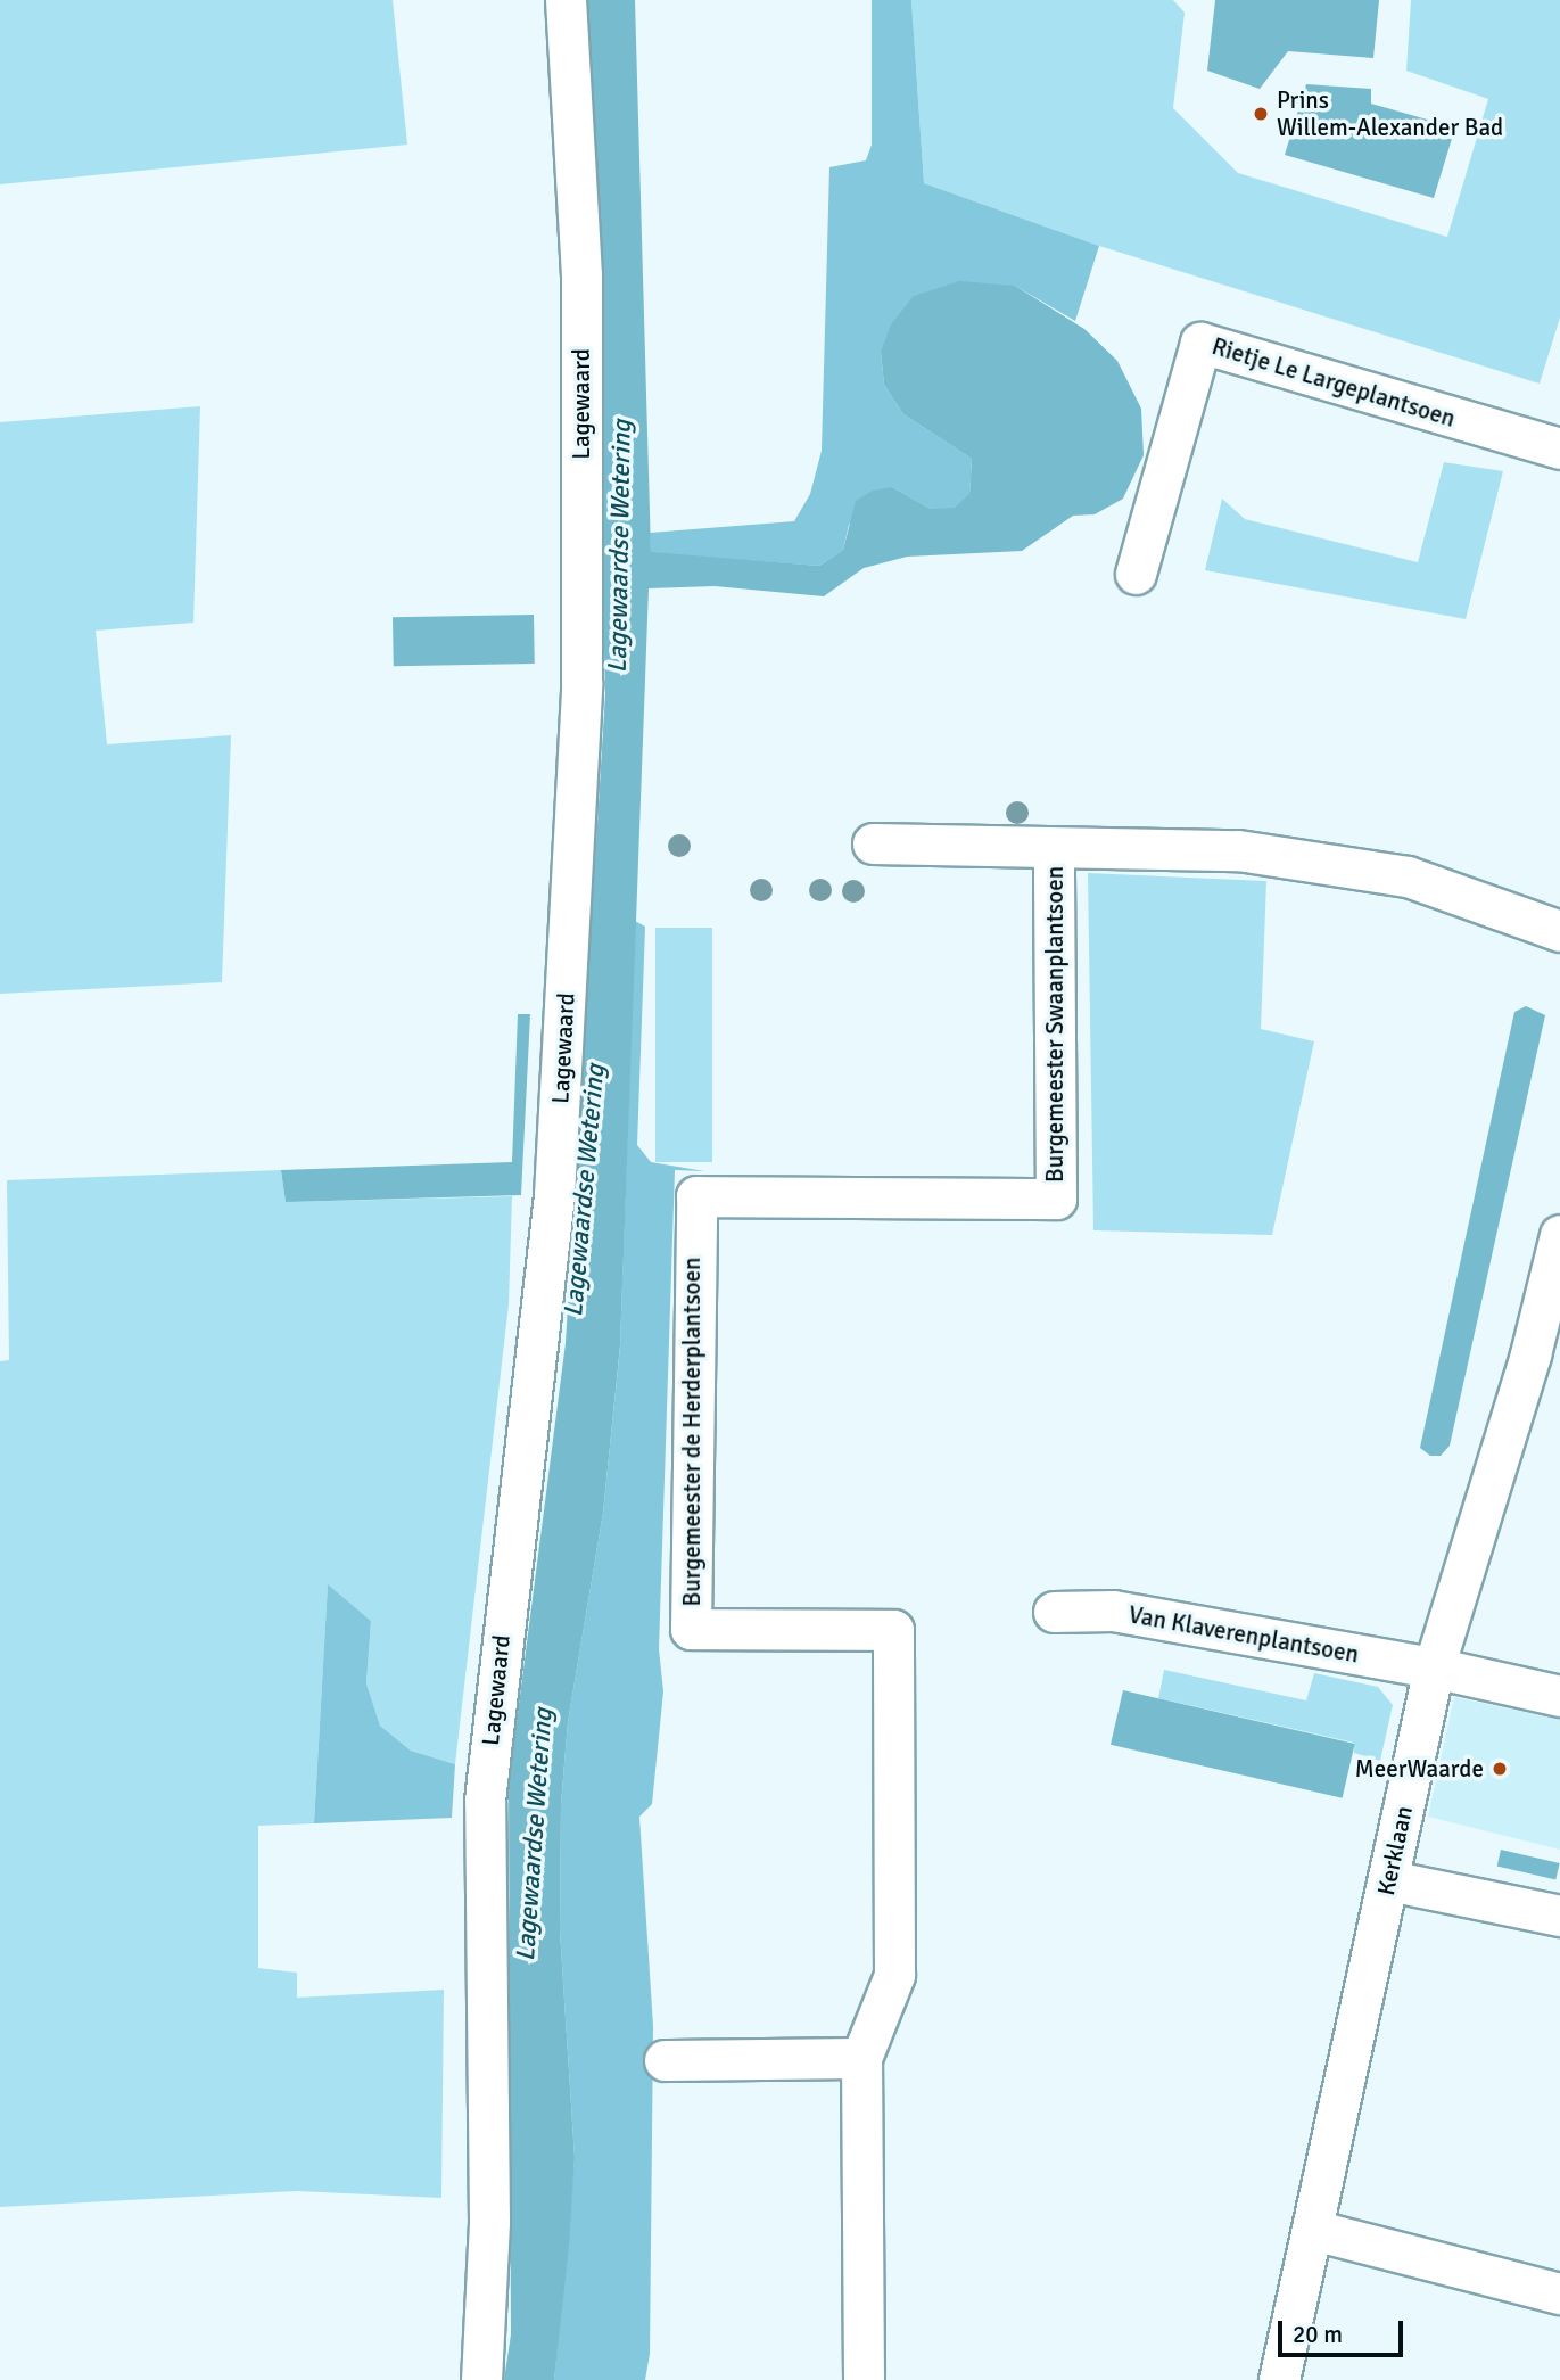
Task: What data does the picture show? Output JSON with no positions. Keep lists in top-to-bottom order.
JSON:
{
  "streets": {
    "street": [
      "Rietje Le Largeplantsoen",
      "Lagewaard",
      "Burgemeester Swaanplantsoen",
      "Burgemeester de Herderplantsoen",
      "Van Klaverenplantsoen",
      "Kerklaan"
    ]
  },
  "crossings": [
    ["Burgemeester Swaanplantsoen", "Burgemeester de Herderplantsoen"],
    ["Van Klaverenplantsoen", "Kerklaan"]
  ],
  "water": ["Lagewaardse Wetering"],
  "places": ["Prins Willem-Alexander Bad", "MeerWaarde"],
  "scale_bar": "20 m"
}
